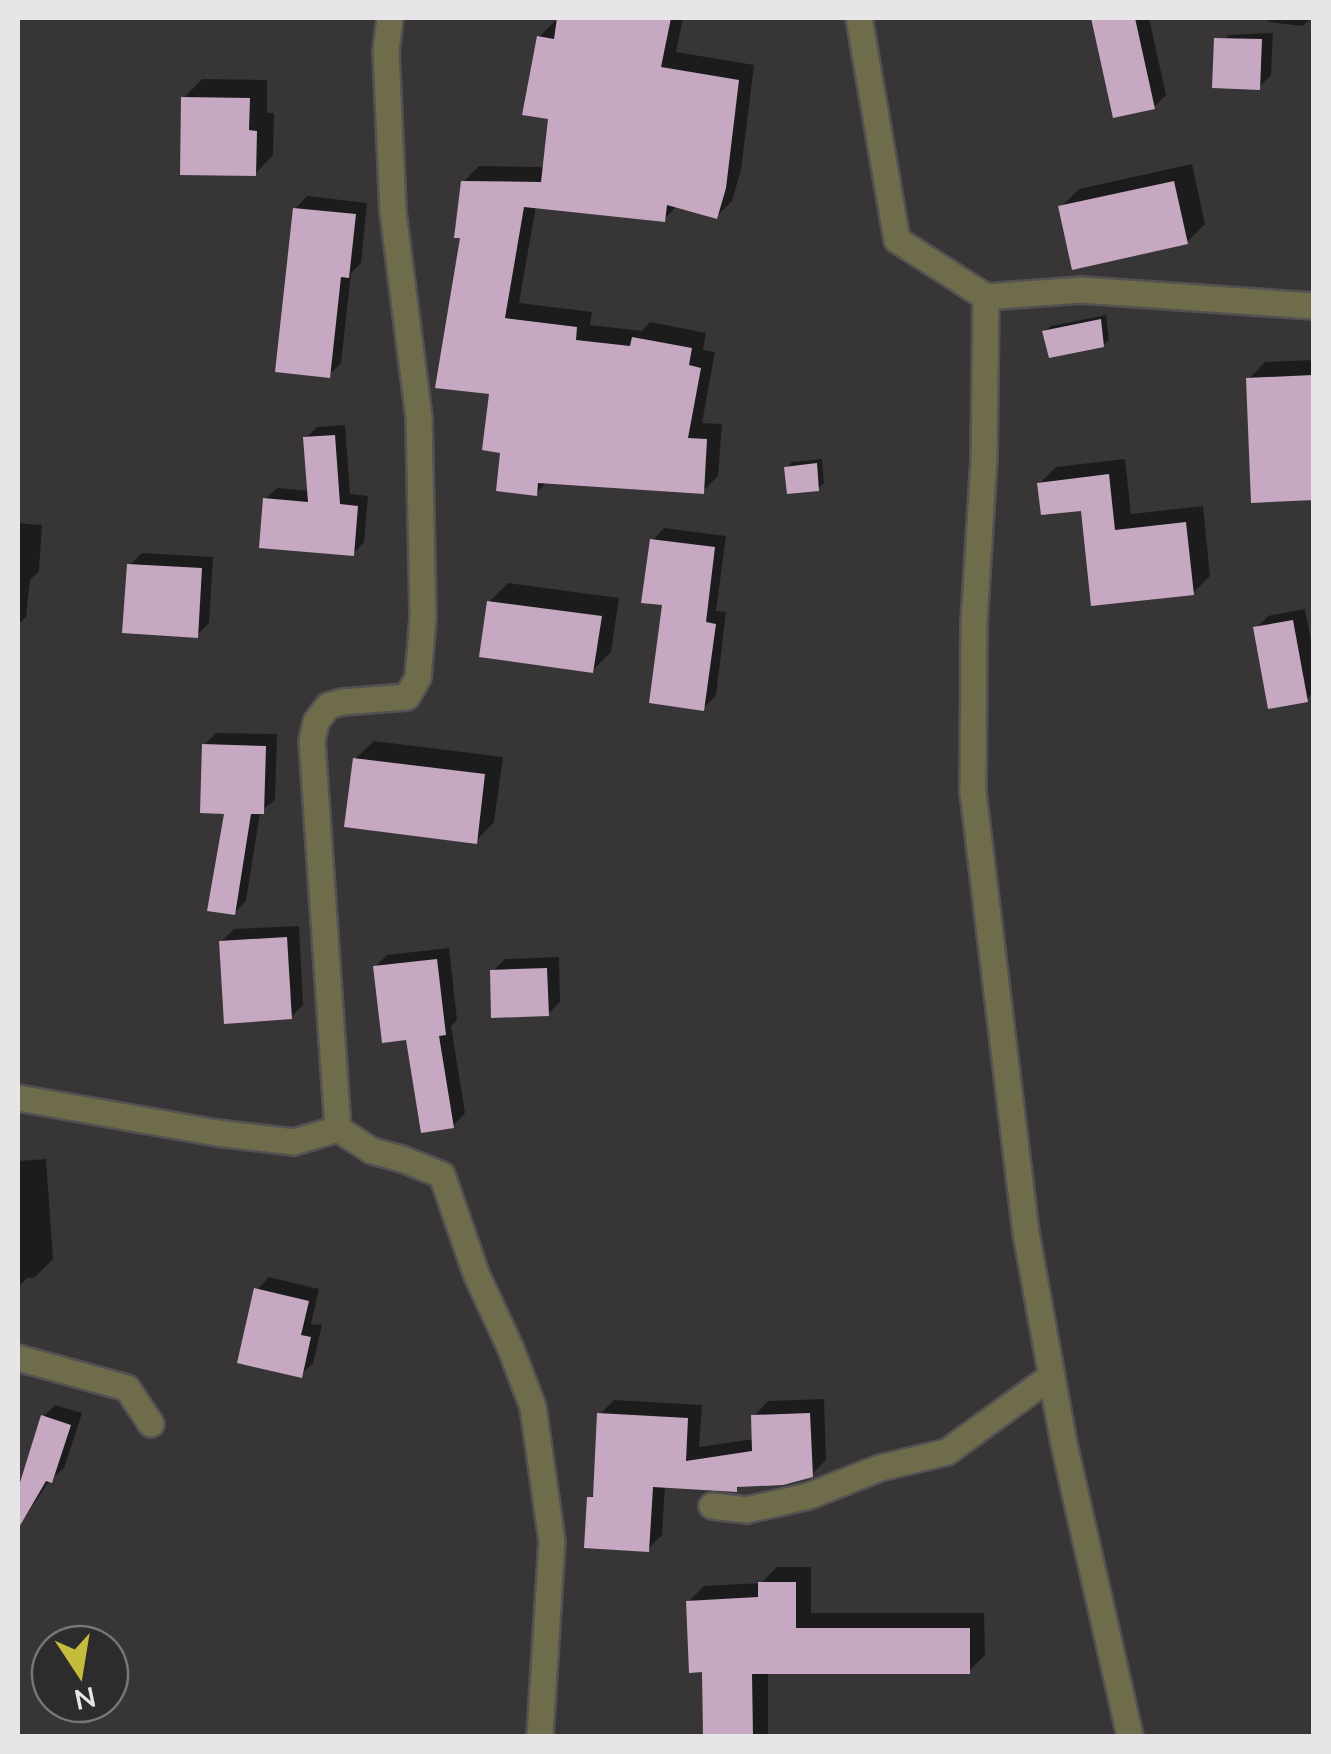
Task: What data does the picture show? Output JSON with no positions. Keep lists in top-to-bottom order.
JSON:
{
  "north": "bottom"
}
